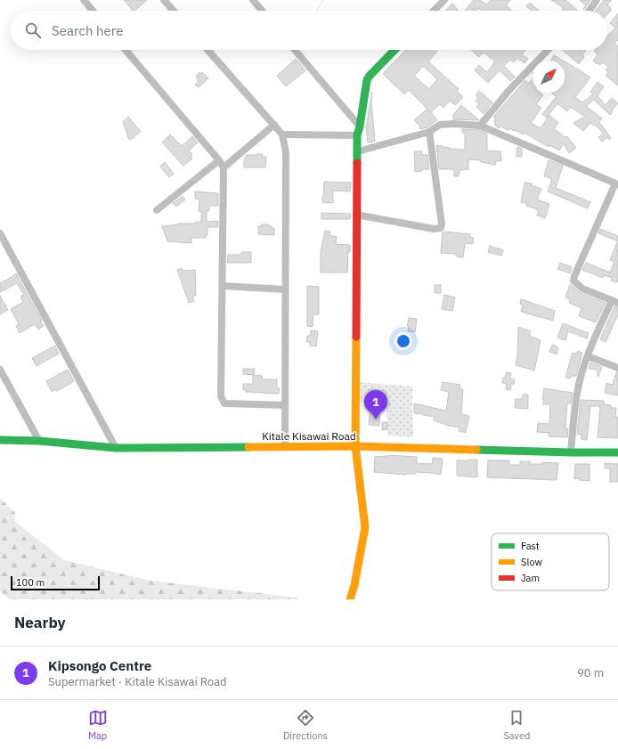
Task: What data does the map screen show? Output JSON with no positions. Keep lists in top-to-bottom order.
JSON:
{
  "streets": {
    "street": ["Kitale Kisawai Road"]
  },
  "legend": ["Fast", "Slow", "Jam"],
  "scale_bar": "100 m",
  "north": "top right",
  "page": {
    "search": "Search here",
    "pins": "1",
    "scale": "100 m",
    "heading": "Nearby",
    "list": [
      {
        "mark": "1",
        "name": "Kipsongo Centre",
        "note": "Supermarket · Kitale Kisawai Road",
        "value": "90 m"
      }
    ],
    "nav": ["Map", "Directions", "Saved"]
  }
}
